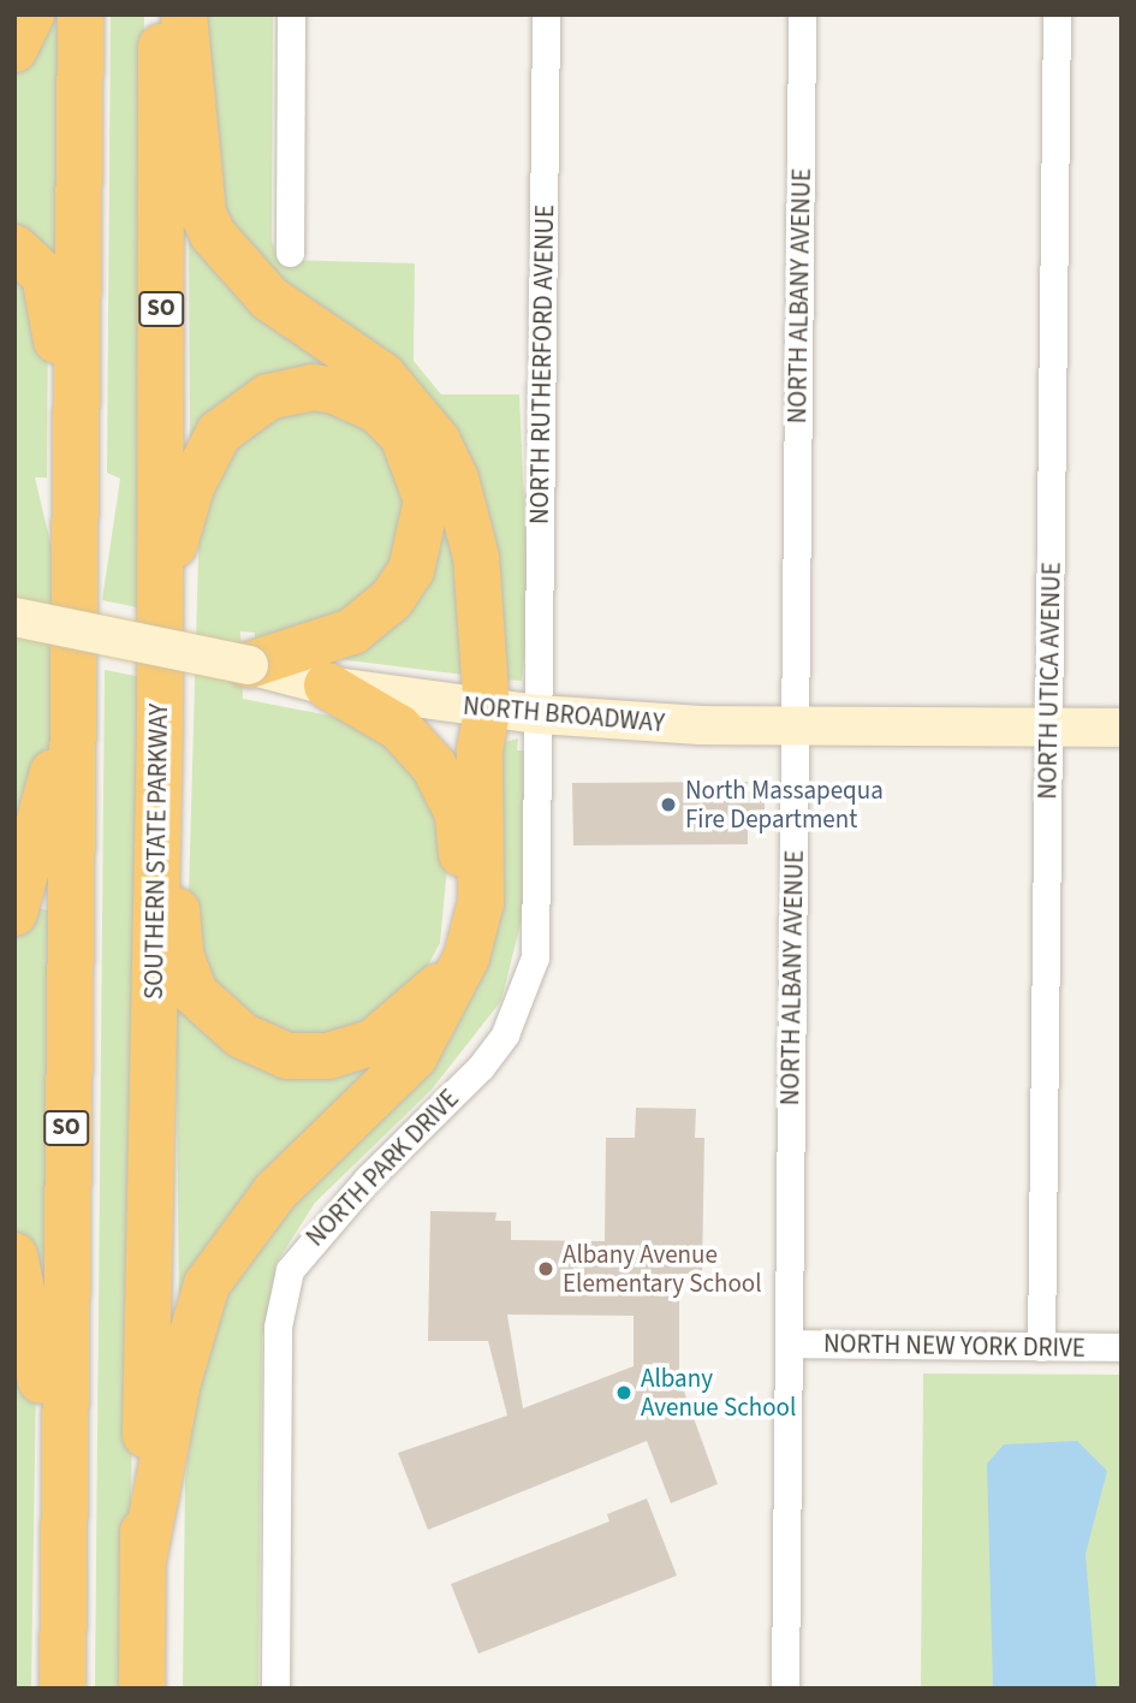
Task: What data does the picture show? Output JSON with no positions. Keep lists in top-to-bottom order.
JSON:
{
  "streets": {
    "highway": ["SO", "SOUTHERN STATE PARKWAY"],
    "main road": ["NORTH BROADWAY"],
    "street": [
      "NORTH ALBANY AVENUE",
      "NORTH RUTHERFORD AVENUE",
      "NORTH UTICA AVENUE",
      "NORTH PARK DRIVE",
      "NORTH NEW YORK DRIVE"
    ]
  },
  "crossings": [
    ["NORTH ALBANY AVENUE", "NORTH BROADWAY"],
    ["NORTH ALBANY AVENUE", "NORTH NEW YORK DRIVE"],
    ["NORTH RUTHERFORD AVENUE", "NORTH BROADWAY"],
    ["NORTH RUTHERFORD AVENUE", "NORTH PARK DRIVE"],
    ["NORTH UTICA AVENUE", "NORTH BROADWAY"],
    ["NORTH UTICA AVENUE", "NORTH NEW YORK DRIVE"],
    ["NORTH BROADWAY", "NORTH PARK DRIVE"]
  ],
  "places": ["North Massapequa Fire Department", "Albany Avenue Elementary School", "Albany Avenue School"]
}
